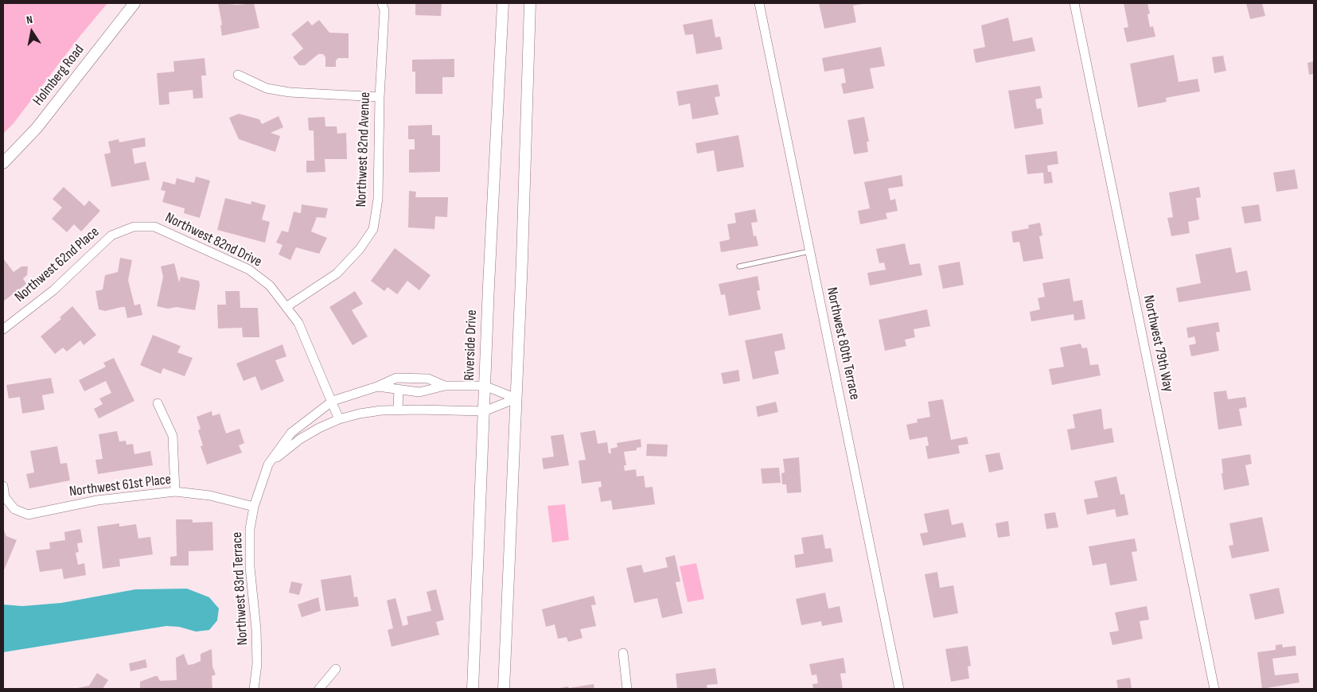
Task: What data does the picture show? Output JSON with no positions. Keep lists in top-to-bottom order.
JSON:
{
  "streets": {
    "street": [
      "Holmberg Road",
      "Northwest 82nd Avenue",
      "Northwest 82nd Drive",
      "Northwest 62nd Place",
      "Northwest 80th Terrace",
      "Northwest 79th Way",
      "Riverside Drive",
      "Northwest 61st Place",
      "Northwest 83rd Terrace"
    ]
  },
  "crossings": [
    ["Northwest 82nd Avenue", "Northwest 82nd Drive"],
    ["Northwest 82nd Drive", "Northwest 62nd Place"],
    ["Northwest 82nd Drive", "Northwest 83rd Terrace"],
    ["Northwest 61st Place", "Northwest 83rd Terrace"]
  ],
  "north": "top"
}
